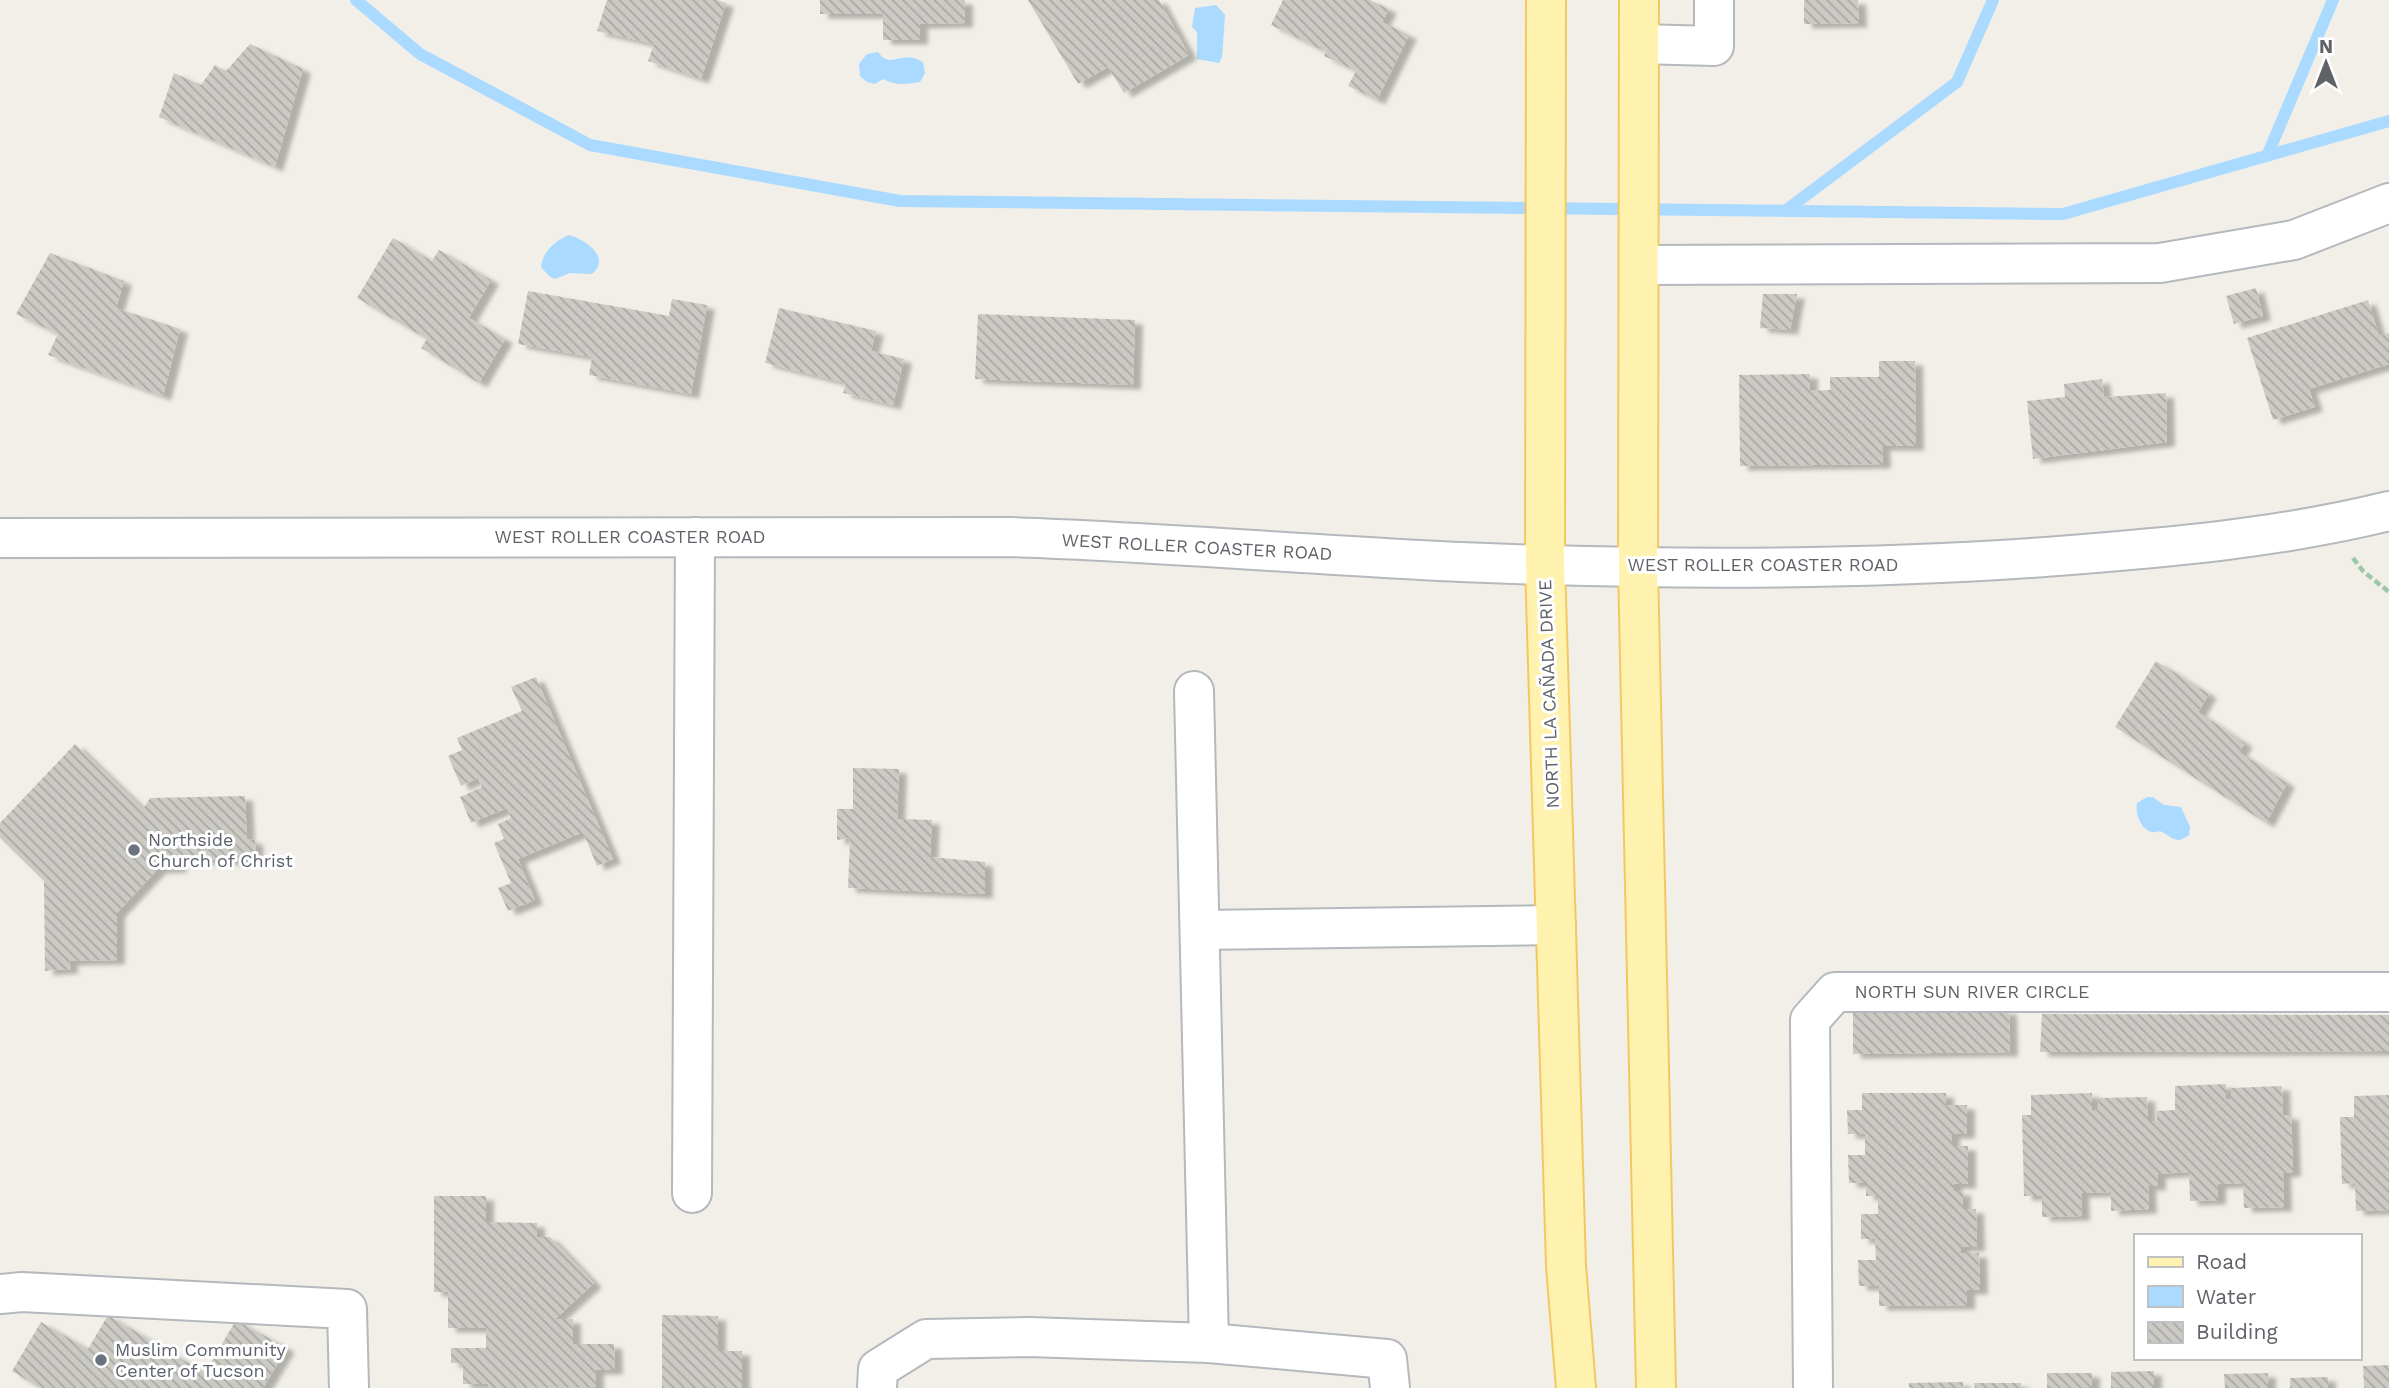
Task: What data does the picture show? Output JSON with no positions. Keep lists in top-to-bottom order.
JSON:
{
  "streets": {
    "main road": ["NORTH LA CAÑADA DRIVE"],
    "street": ["WEST ROLLER COASTER ROAD", "NORTH SUN RIVER CIRCLE"]
  },
  "crossings": [
    ["WEST ROLLER COASTER ROAD", "NORTH LA CAÑADA DRIVE"]
  ],
  "places": ["Northside Church of Christ", "Muslim Community Center of Tucson"],
  "legend": ["Road", "Water", "Building"],
  "north": "top"
}
